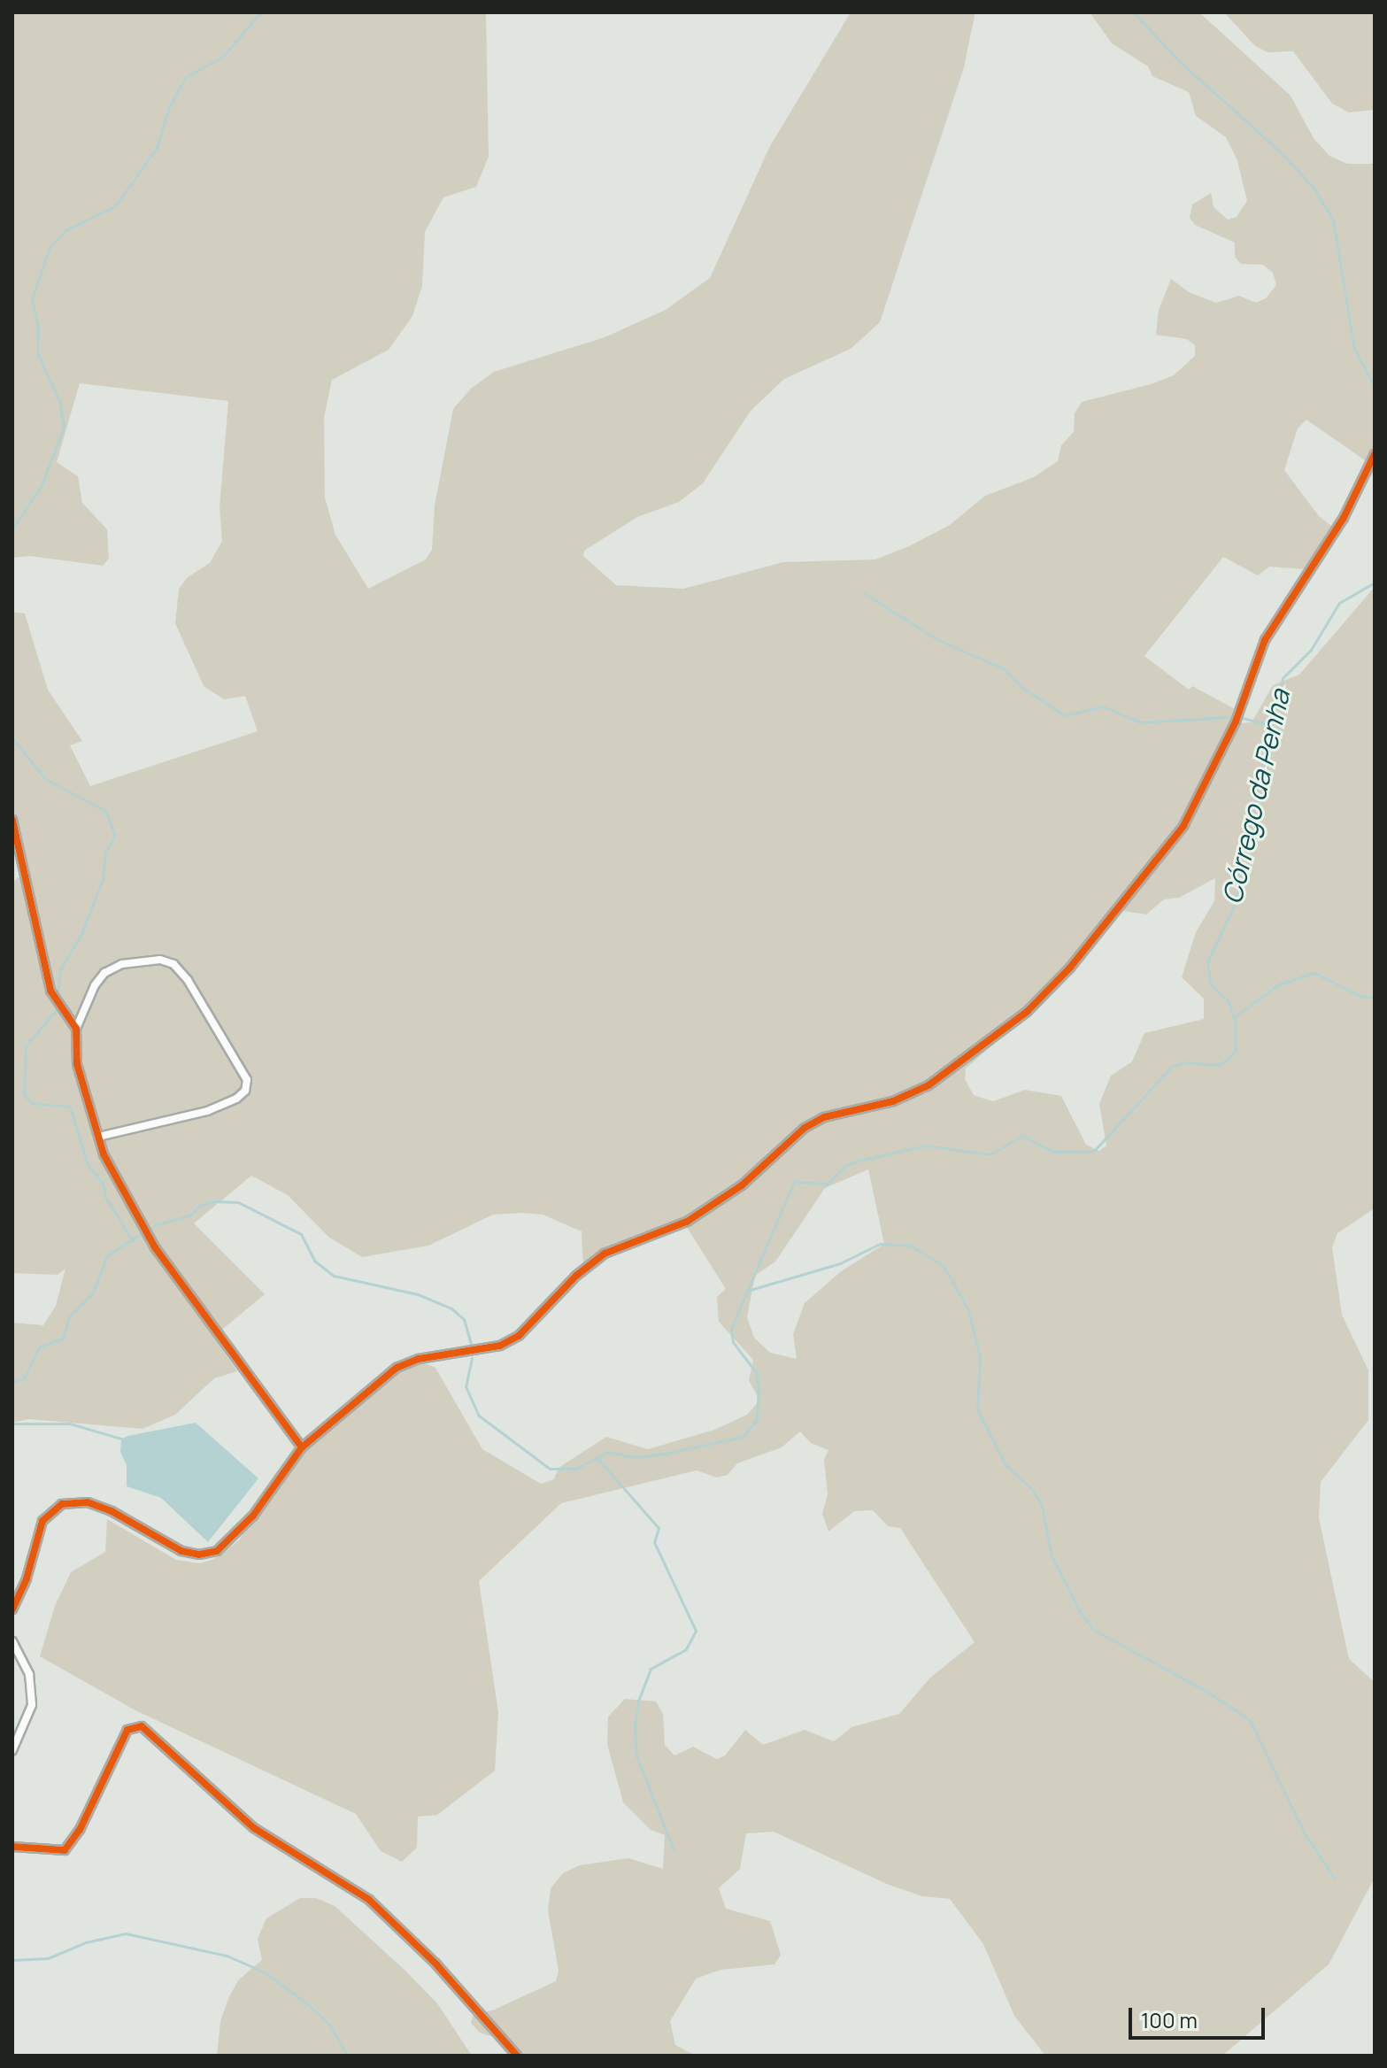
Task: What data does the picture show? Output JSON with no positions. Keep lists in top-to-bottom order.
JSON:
{
  "water": ["Córrego da Penha"],
  "scale_bar": "100 m"
}
